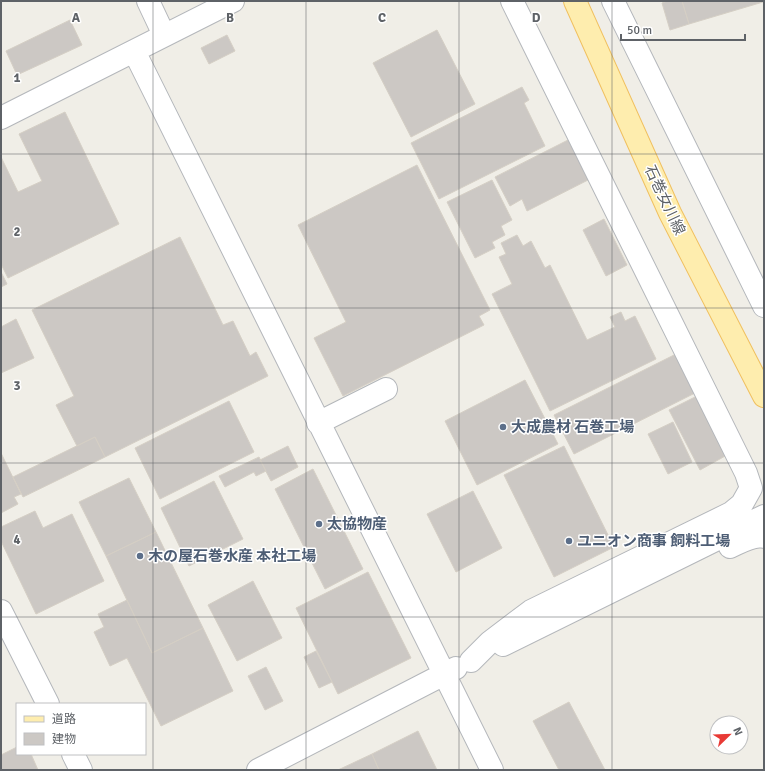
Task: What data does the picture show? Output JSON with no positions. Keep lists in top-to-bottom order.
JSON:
{
  "streets": {
    "main road": ["石巻女川線"]
  },
  "places": [
    "大成農材 石巻工場",
    "太協物産",
    "ユニオン商事 飼料工場",
    "木の屋石巻水産 本社工場"
  ],
  "legend": ["道路", "建物"],
  "scale_bar": "50 m",
  "north": "top right",
  "grid": {
    "columns": [
      "A",
      "B",
      "C",
      "D"
    ],
    "rows": [
      "1",
      "2",
      "3",
      "4"
    ]
  }
}
